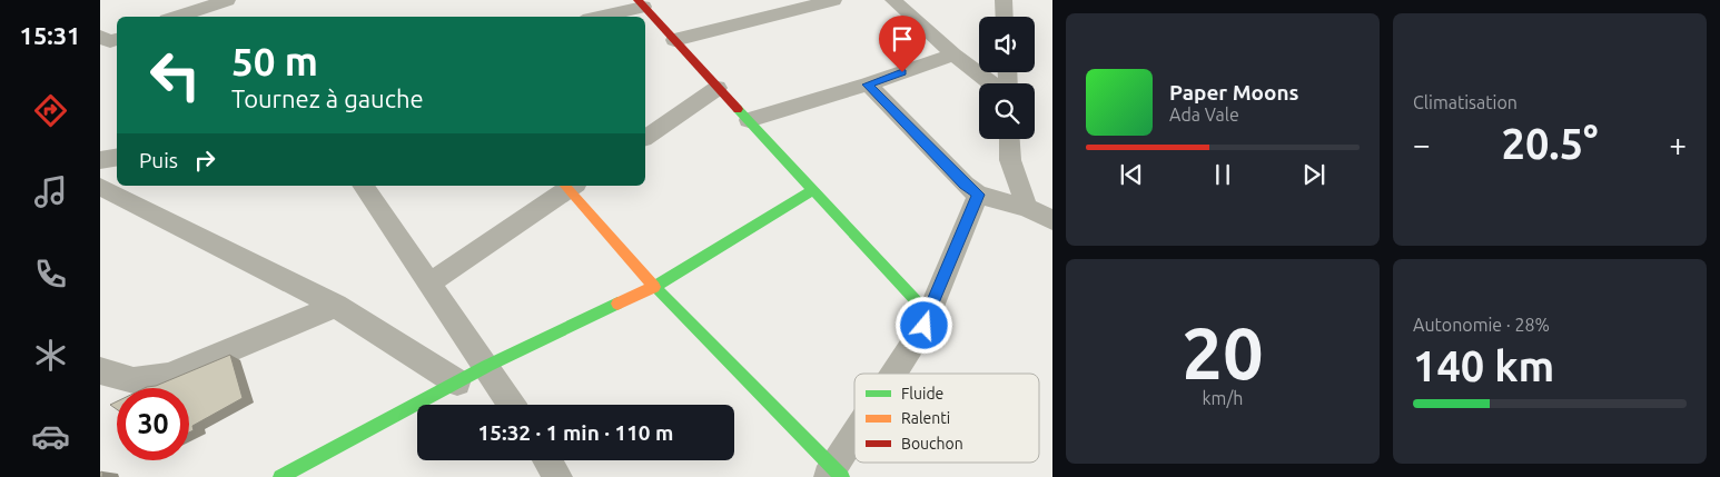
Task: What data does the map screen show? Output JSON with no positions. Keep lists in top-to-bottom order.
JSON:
{
  "legend": ["Fluide", "Ralenti", "Bouchon"],
  "page": {
    "tabs": "15:31",
    "tile": [
      "Climatisation",
      ["20", "km/h"],
      ["Autonomie · 28%", "140 km"]
    ],
    "turn": ["50 m", "Tournez à gauche"],
    "song": ["Paper Moons", "Ada Vale"],
    "heat": ["−", "20.5°", "+"],
    "then": "Puis",
    "limit": "30",
    "trip": "15:32 · 1 min · 110 m"
  }
}
